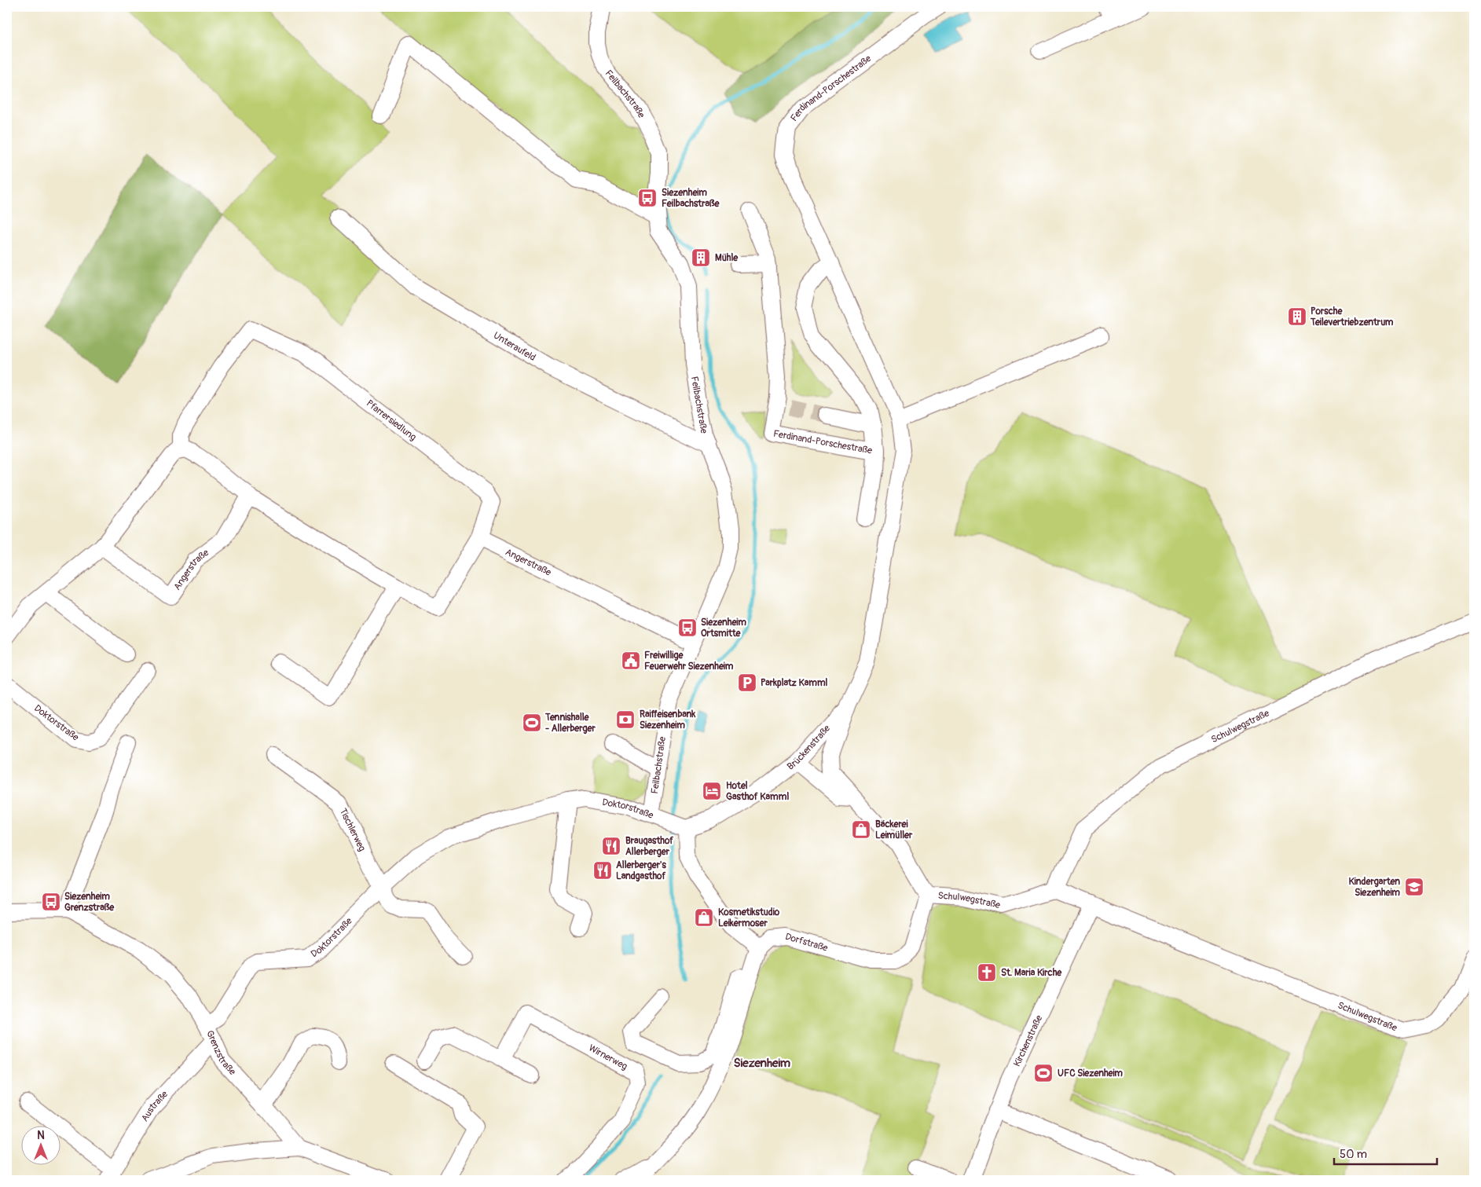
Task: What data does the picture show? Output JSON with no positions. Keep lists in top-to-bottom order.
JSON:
{
  "streets": {
    "street": [
      "Ferdinand-Porschestraße",
      "Feilbachstraße",
      "Unteraufeld",
      "Pfarrersiedlung",
      "Angerstraße",
      "Doktorstraße",
      "Schulwegstraße",
      "Brückenstraße",
      "Tischlerweg",
      "Dorfstraße",
      "Kirchenstraße",
      "Grenzstraße",
      "Wirnerweg",
      "Austraße"
    ]
  },
  "crossings": [
    ["Ferdinand-Porschestraße", "Brückenstraße"],
    ["Feilbachstraße", "Unteraufeld"],
    ["Feilbachstraße", "Angerstraße"],
    ["Feilbachstraße", "Doktorstraße"],
    ["Feilbachstraße", "Brückenstraße"],
    ["Pfarrersiedlung", "Angerstraße"],
    ["Doktorstraße", "Brückenstraße"],
    ["Doktorstraße", "Tischlerweg"],
    ["Doktorstraße", "Grenzstraße"],
    ["Schulwegstraße", "Dorfstraße"],
    ["Schulwegstraße", "Kirchenstraße"],
    ["Grenzstraße", "Austraße"]
  ],
  "districts": ["Siezenheim"],
  "places": {
    "bus stop": ["Siezenheim Feilbachstraße", "Siezenheim Ortsmitte", "Siezenheim Grenzstraße"],
    "building": ["Mühle", "Porsche Teilevertriebzentrum"],
    "public building": ["Freiwillige Feuerwehr Siezenheim"],
    "parking": ["Parkplatz Kamml"],
    "bank": ["Raiffeisenbank Siezenheim"],
    "sports": ["Tennishalle - Allerberger", "UFC Siezenheim"],
    "hotel": ["Hotel Gasthof Kamml"],
    "shop": ["Bäckerei Leimüller", "Kosmetikstudio Leikermoser"],
    "restaurant": ["Braugasthof Allerberger", "Allerberger's Landgasthof"],
    "school or university": ["Kindergarten Siezenheim"],
    "church": ["St. Maria Kirche"]
  },
  "scale_bar": "50 m",
  "north": "top"
}
